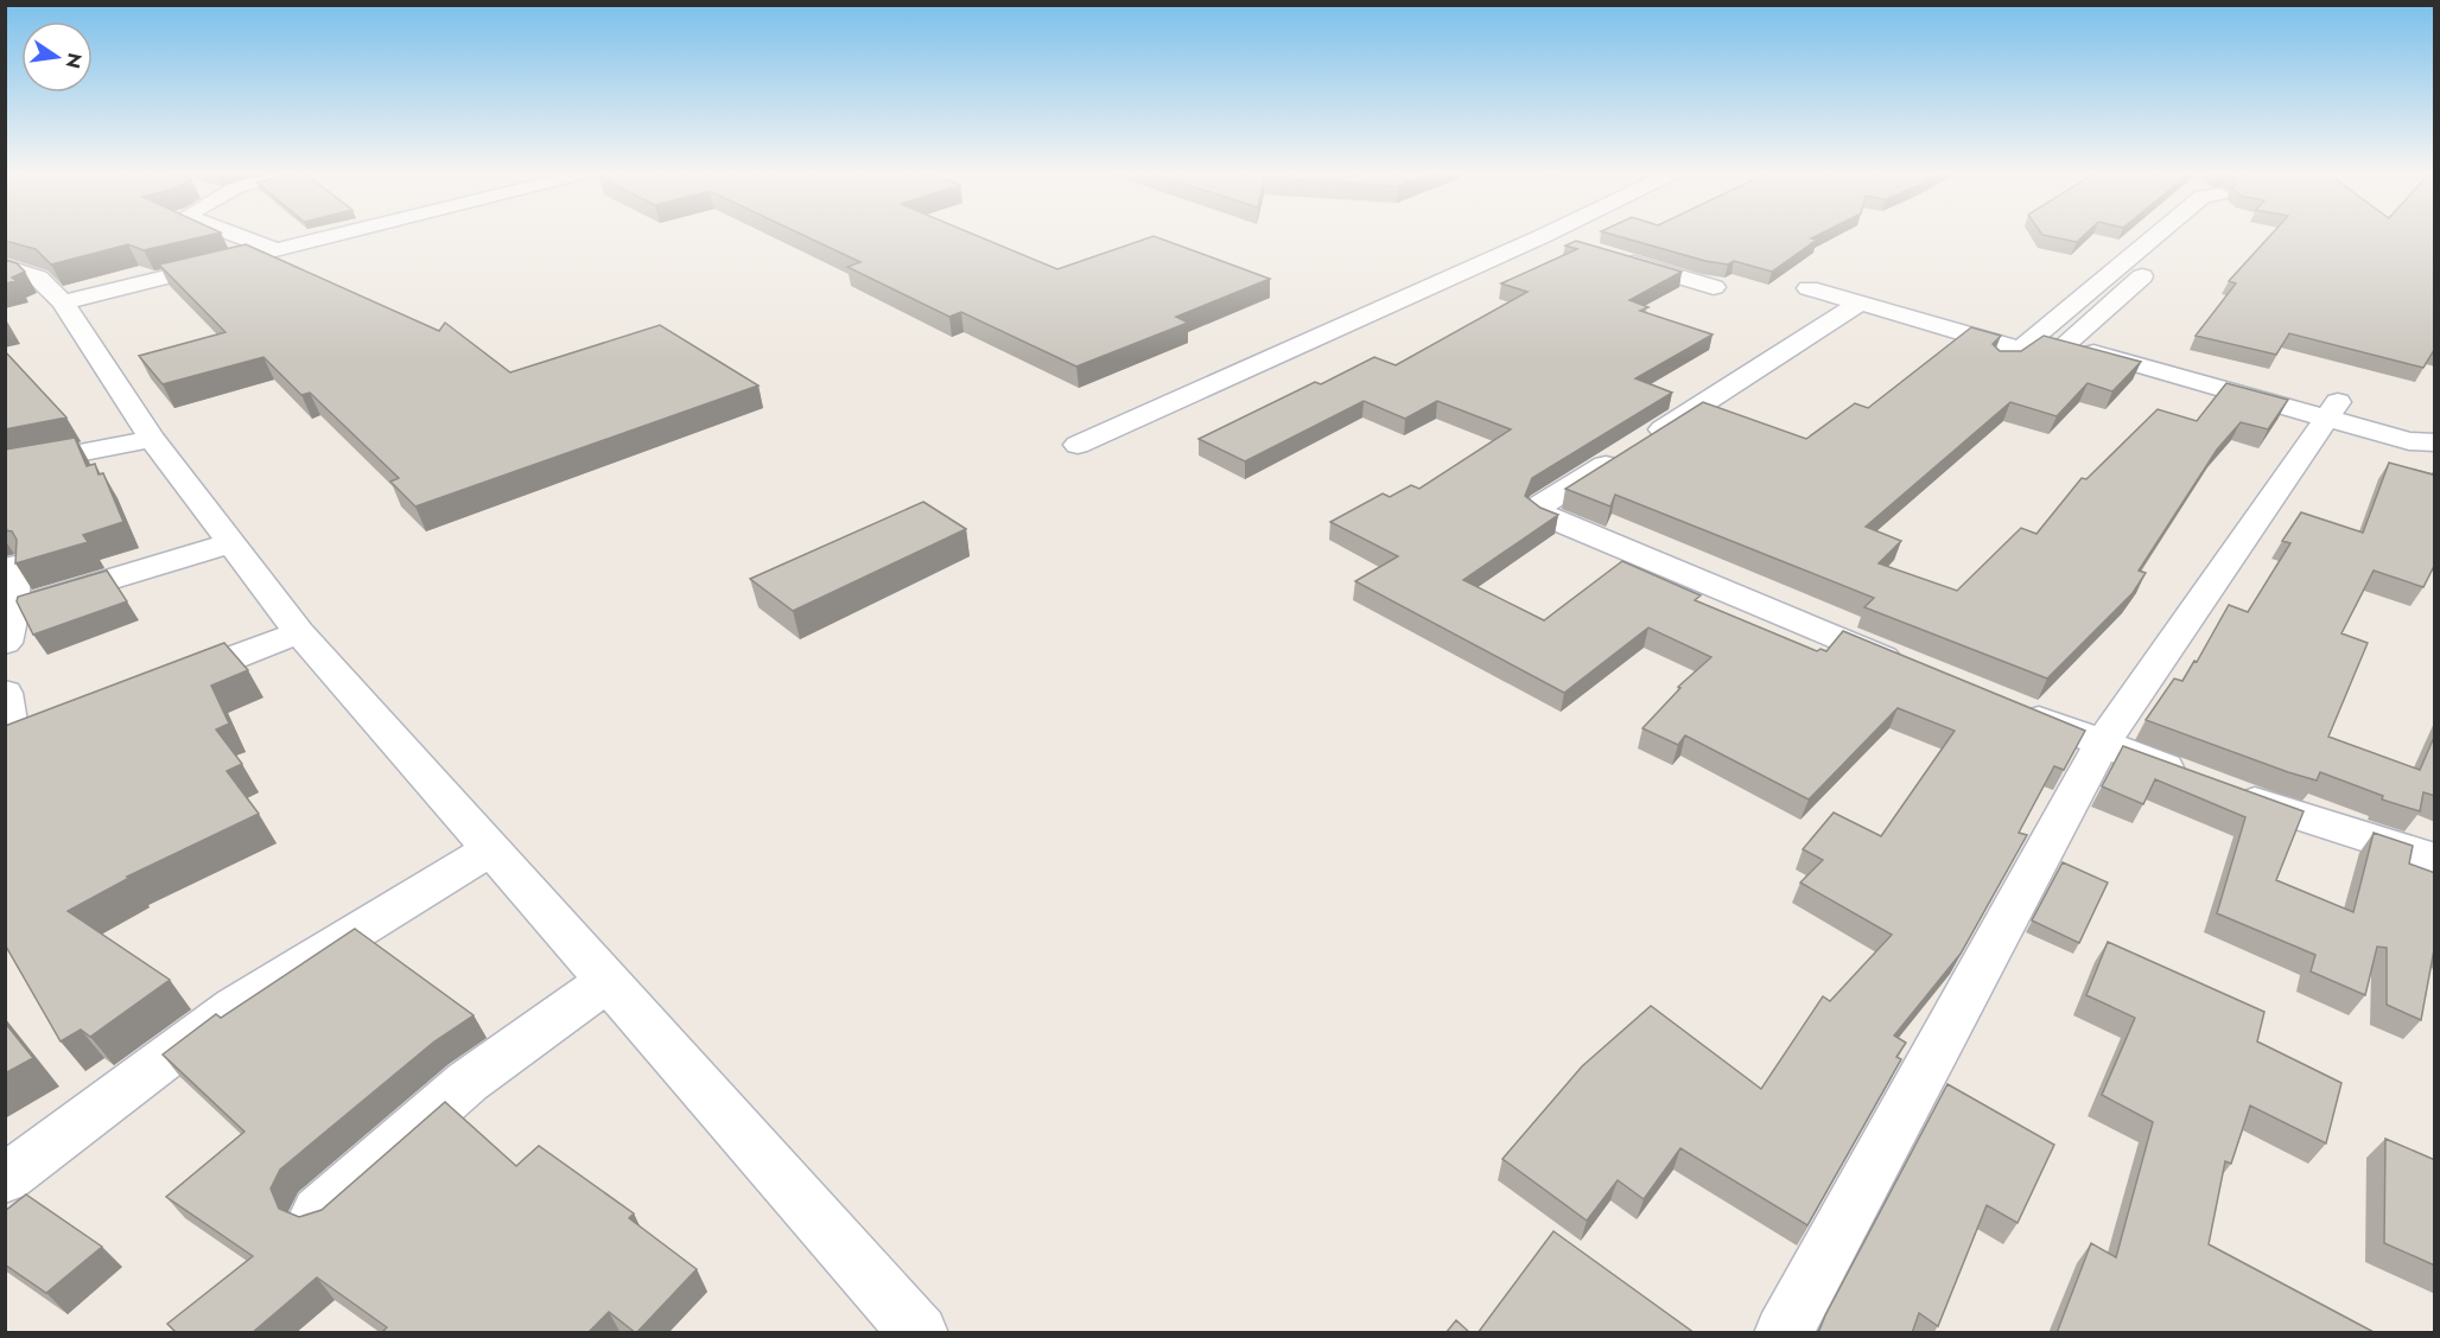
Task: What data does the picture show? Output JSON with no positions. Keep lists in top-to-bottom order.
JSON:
{
  "north": "right"
}
